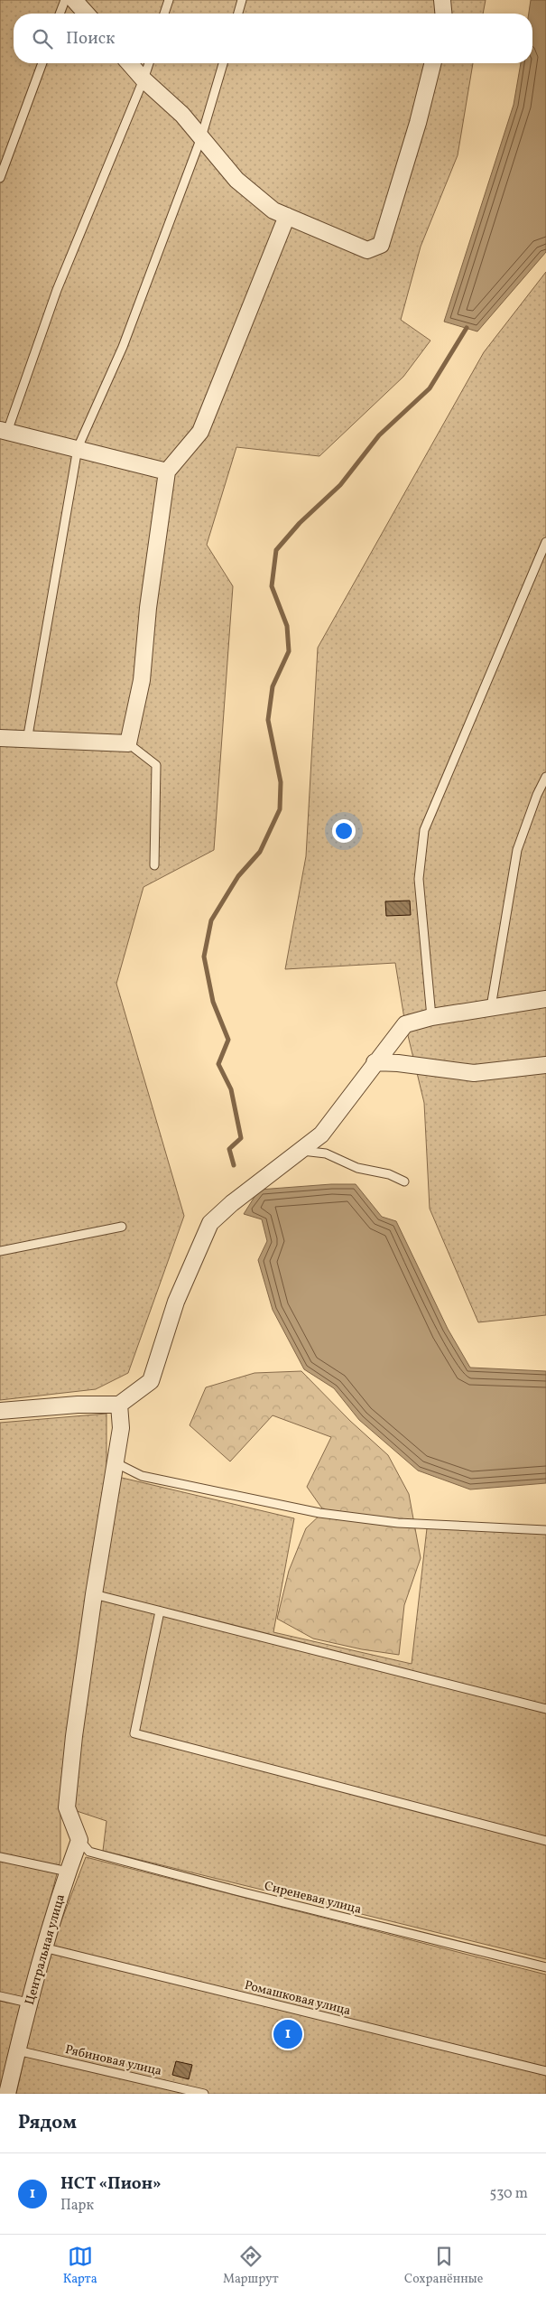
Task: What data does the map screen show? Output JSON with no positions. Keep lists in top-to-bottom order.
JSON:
{
  "streets": {
    "street": ["Центральная улица"],
    "lane": ["Сиреневая улица", "Ромашковая улица", "Рябиновая улица"]
  },
  "crossings": [
    ["Сиреневая улица", "Центральная улица"],
    ["Центральная улица", "Ромашковая улица"],
    ["Центральная улица", "Рябиновая улица"]
  ],
  "page": {
    "search": "Поиск",
    "pins": "1",
    "heading": "Рядом",
    "list": [
      {
        "mark": "1",
        "name": "НСТ «Пион»",
        "note": "Парк",
        "value": "530 m"
      }
    ],
    "nav": ["Карта", "Маршрут", "Сохранённые"]
  }
}
